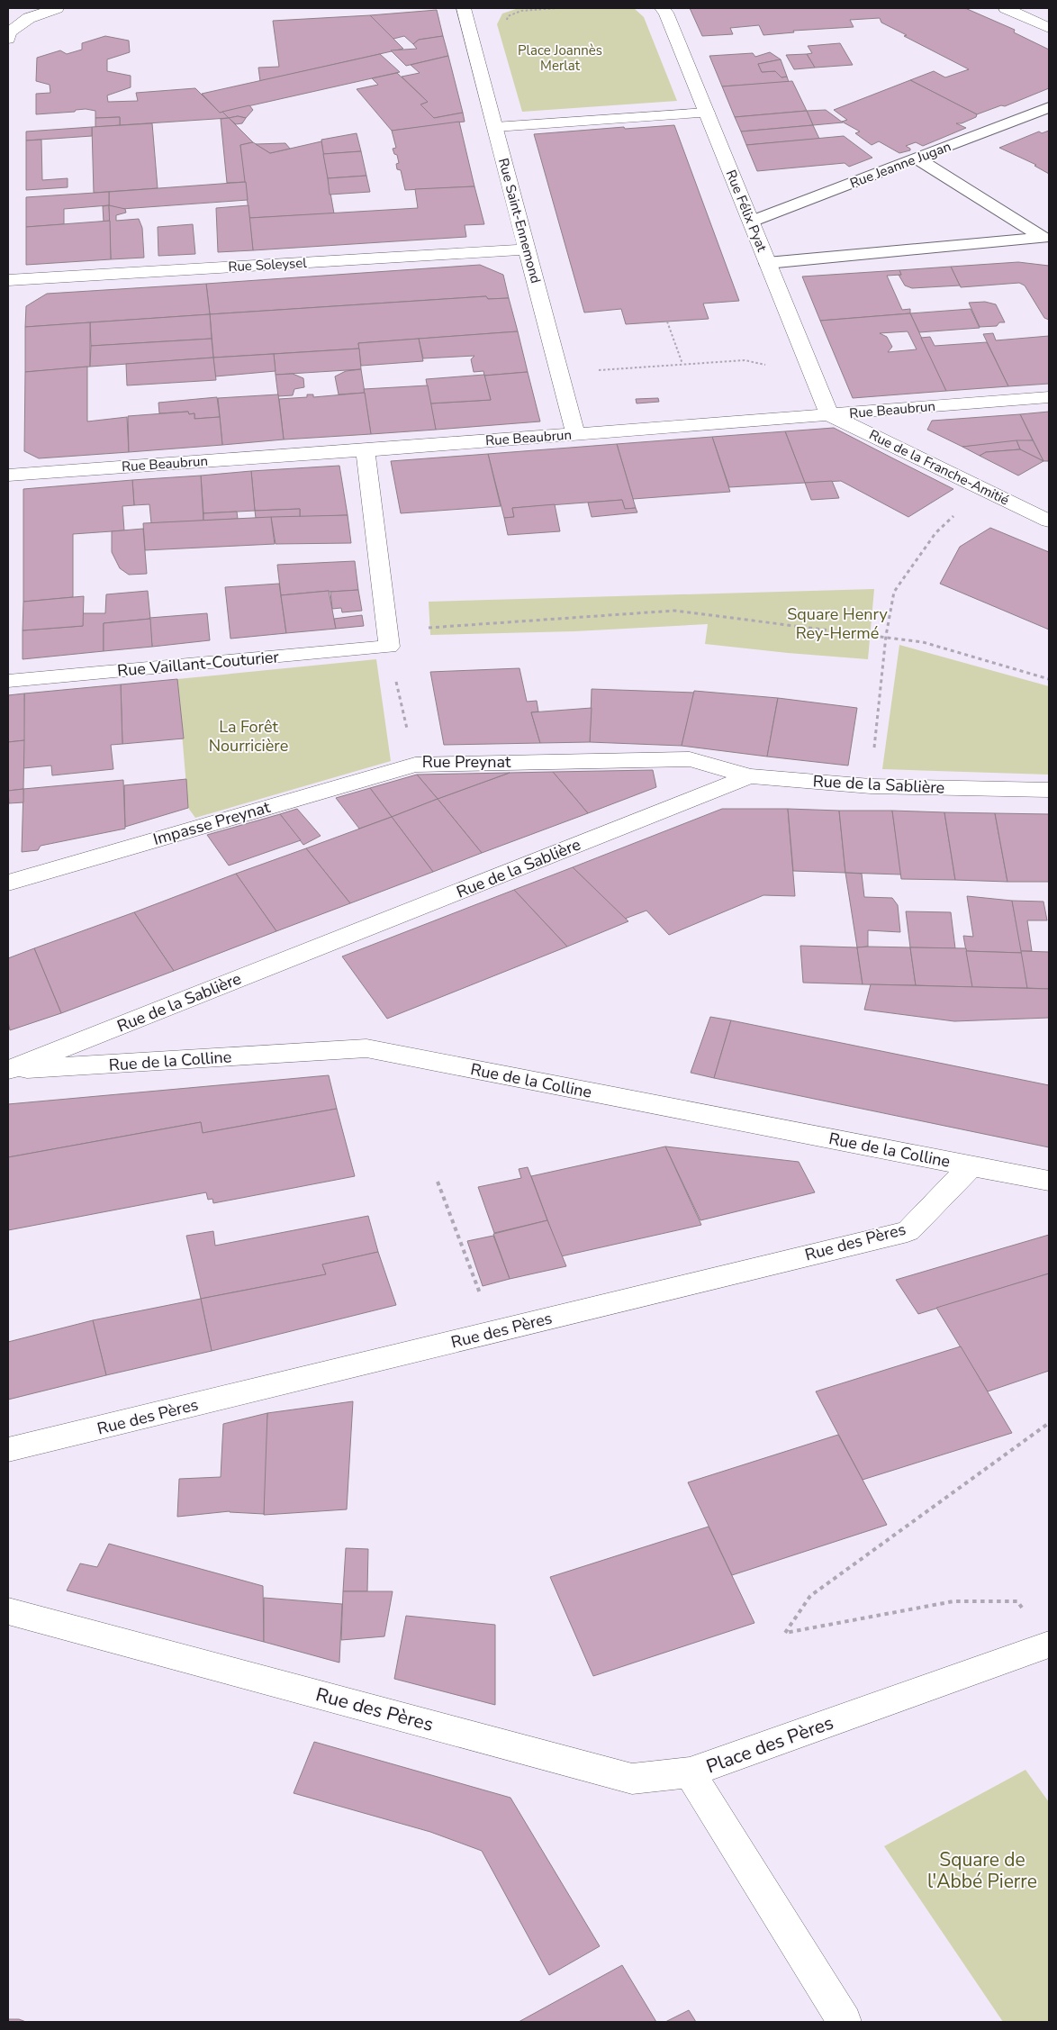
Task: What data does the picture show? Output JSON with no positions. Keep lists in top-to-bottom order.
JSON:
{
  "streets": {
    "street": [
      "Rue Félix Pyat",
      "Rue Saint-Ennemond",
      "Rue Soleysel",
      "Rue Beaubrun",
      "Rue de la Franche-Amitié",
      "Rue Vaillant-Couturier",
      "Rue Preynat",
      "Rue de la Sablière",
      "Impasse Preynat",
      "Rue de la Colline",
      "Rue des Pères",
      "Place des Pères"
    ],
    "lane": ["Rue Jeanne Jugan"]
  },
  "crossings": [
    ["Rue Jeanne Jugan", "Rue Félix Pyat"],
    ["Rue Félix Pyat", "Rue Beaubrun"],
    ["Rue Félix Pyat", "Rue de la Franche-Amitié"],
    ["Rue Saint-Ennemond", "Rue Soleysel"],
    ["Rue Saint-Ennemond", "Rue Beaubrun"],
    ["Rue Beaubrun", "Rue de la Franche-Amitié"],
    ["Rue Vaillant-Couturier", "Rue Preynat"],
    ["Rue Preynat", "Rue de la Sablière"],
    ["Rue Preynat", "Impasse Preynat"],
    ["Rue de la Sablière", "Rue de la Colline"],
    ["Rue de la Colline", "Rue des Pères"],
    ["Rue des Pères", "Place des Pères"]
  ],
  "parks": [
    "Place Joannès Merlat",
    "Square Henry Rey-Hermé",
    "La Forêt Nourricière",
    "Square de l'Abbé Pierre"
  ]
}
